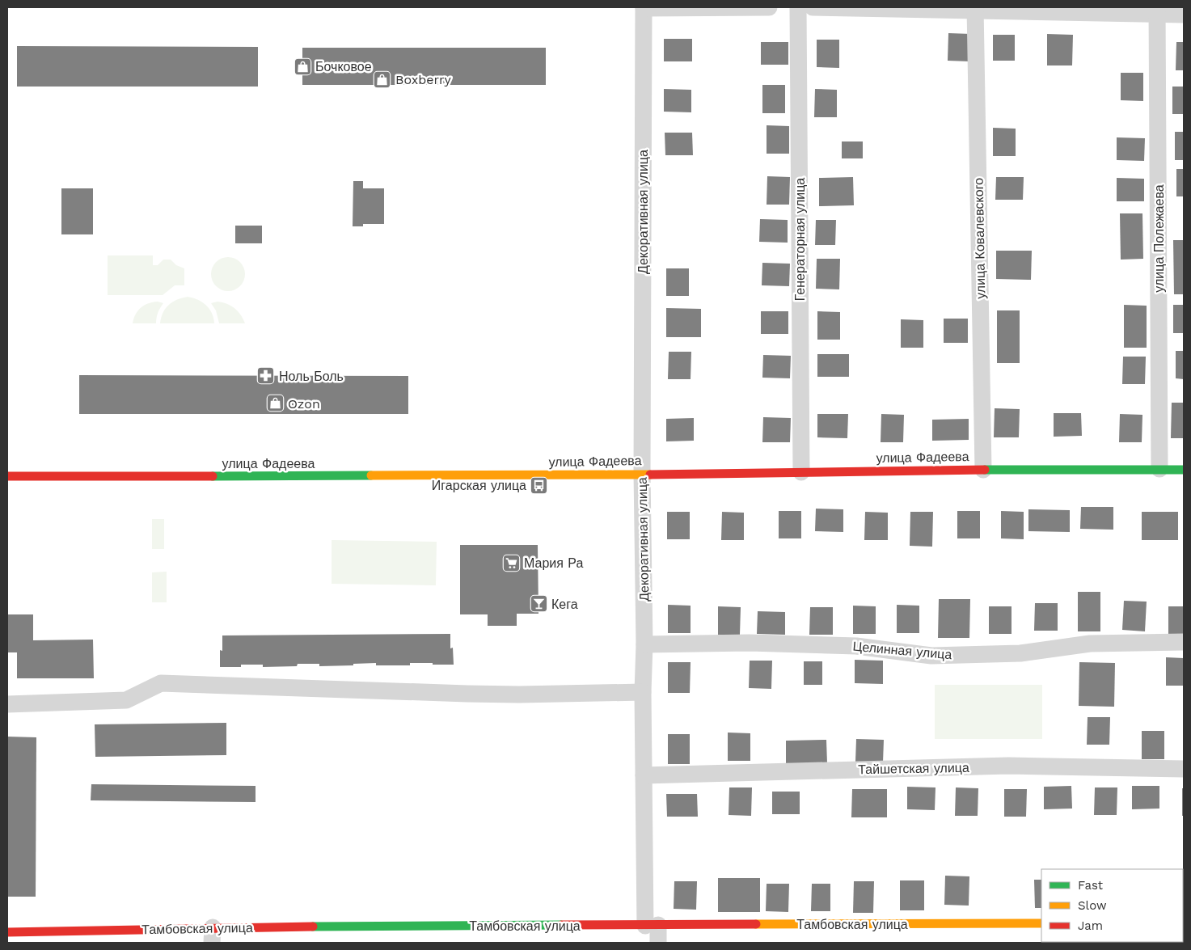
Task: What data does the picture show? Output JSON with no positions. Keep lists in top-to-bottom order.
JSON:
{
  "streets": {
    "street": [
      "Декоративная улица",
      "улица Ковалевского",
      "улица Полежаева",
      "Генераторная улица",
      "улица Фадеева",
      "Целинная улица",
      "Тайшетская улица",
      "Тамбовская улица"
    ]
  },
  "crossings": [
    ["Декоративная улица", "улица Фадеева"],
    ["Декоративная улица", "Целинная улица"],
    ["Декоративная улица", "Тайшетская улица"],
    ["Декоративная улица", "Тамбовская улица"],
    ["улица Ковалевского", "улица Фадеева"],
    ["улица Полежаева", "улица Фадеева"],
    ["Генераторная улица", "улица Фадеева"]
  ],
  "places": {
    "shop": ["Бочковое", "Boxberry", "Ozon"],
    "pharmacy": ["Ноль Боль"],
    "bus stop": ["Игарская улица"],
    "supermarket": ["Мария Ра"],
    "bar": ["Кега"]
  },
  "legend": ["Fast", "Slow", "Jam"]
}
